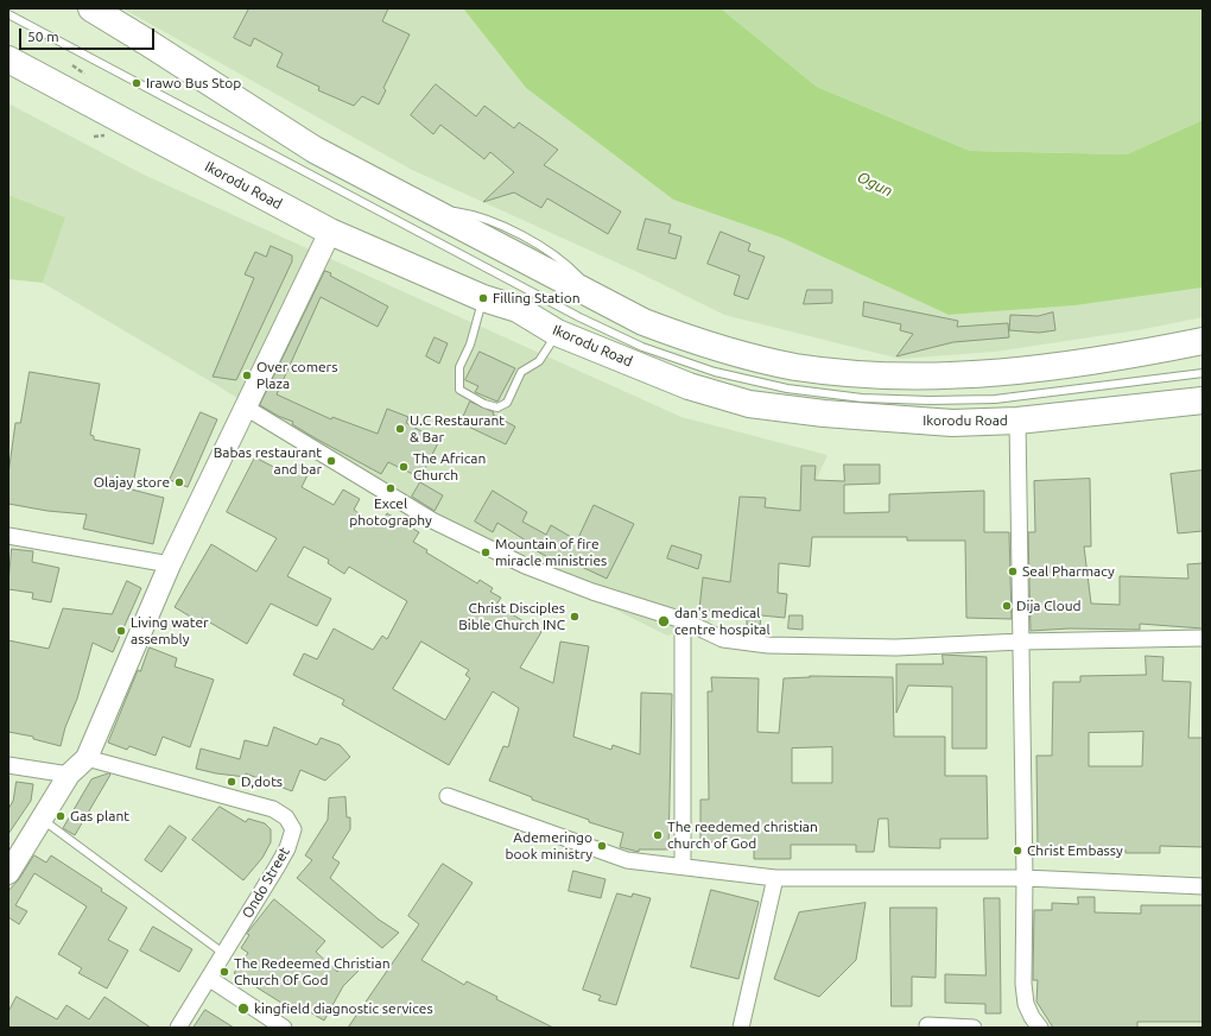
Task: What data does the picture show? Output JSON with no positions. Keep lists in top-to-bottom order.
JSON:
{
  "streets": {
    "highway": ["Ikorodu Road"],
    "street": ["Ondo Street"]
  },
  "water": ["Ogun"],
  "places": [
    "Irawo Bus Stop",
    "Filling Station",
    "Over comers Plaza",
    "U.C Restaurant & Bar",
    "Babas restaurant and bar",
    "The African Church",
    "Olajay store",
    "Excel photography",
    "Mountain of fire miracle ministries",
    "Seal Pharmacy",
    "Dija Cloud",
    "Christ Disciples Bible Church INC",
    "dan's medical centre hospital",
    "Living water assembly",
    "D,dots",
    "Gas plant",
    "The reedemed christian church of God",
    "Ademeringo book ministry",
    "Christ Embassy",
    "The Redeemed Christian Church Of God",
    "kingfield diagnostic services"
  ],
  "scale_bar": "50 m"
}
